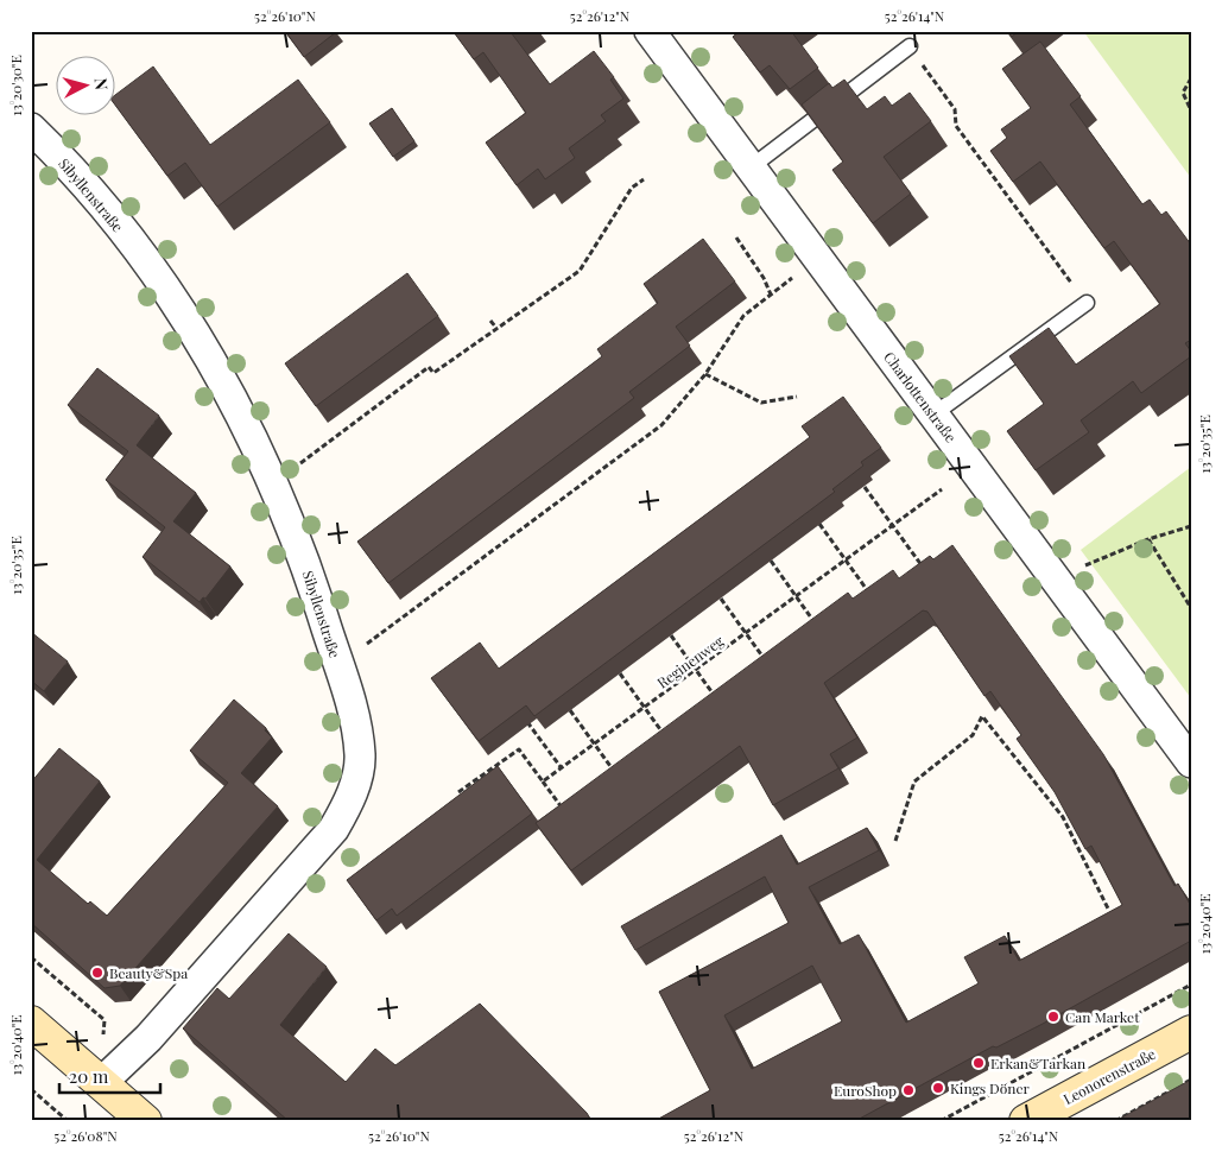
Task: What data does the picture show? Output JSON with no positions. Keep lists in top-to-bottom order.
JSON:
{
  "streets": {
    "main road": ["Leonorenstraße"],
    "street": ["Sibyllenstraße", "Charlottenstraße"],
    "path": ["Reginenweg"]
  },
  "places": [
    "Beauty&Spa",
    "Can Market",
    "Erkan&Tarkan",
    "Kings Döner",
    "EuroShop"
  ],
  "scale_bar": "20 m",
  "north": "right",
  "coordinates": [
    "52°26'10\"N",
    "52°26'12\"N",
    "52°26'14\"N",
    "13°20'30\"E",
    "13°20'35\"E",
    "13°20'40\"E",
    "52°26'08\"N"
  ]
}
